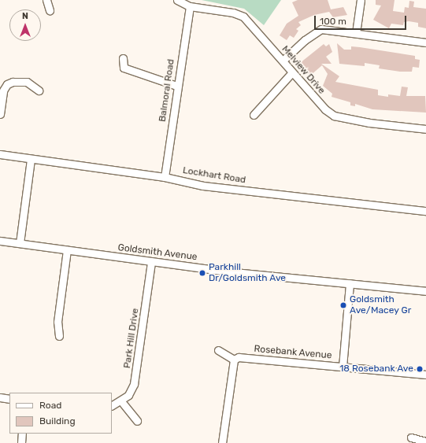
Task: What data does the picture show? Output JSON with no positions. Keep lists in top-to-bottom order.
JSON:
{
  "streets": {
    "street": [
      "Melview Drive",
      "Balmoral Road",
      "Lockhart Road",
      "Goldsmith Avenue",
      "Park Hill Drive",
      "Rosebank Avenue"
    ]
  },
  "crossings": [
    ["Melview Drive", "Balmoral Road"],
    ["Balmoral Road", "Lockhart Road"],
    ["Goldsmith Avenue", "Park Hill Drive"]
  ],
  "places": ["Parkhill Dr/Goldsmith Ave", "Goldsmith Ave/Macey Gr", "18 Rosebank Ave"],
  "legend": ["Road", "Building"],
  "scale_bar": "100 m",
  "north": "top"
}
